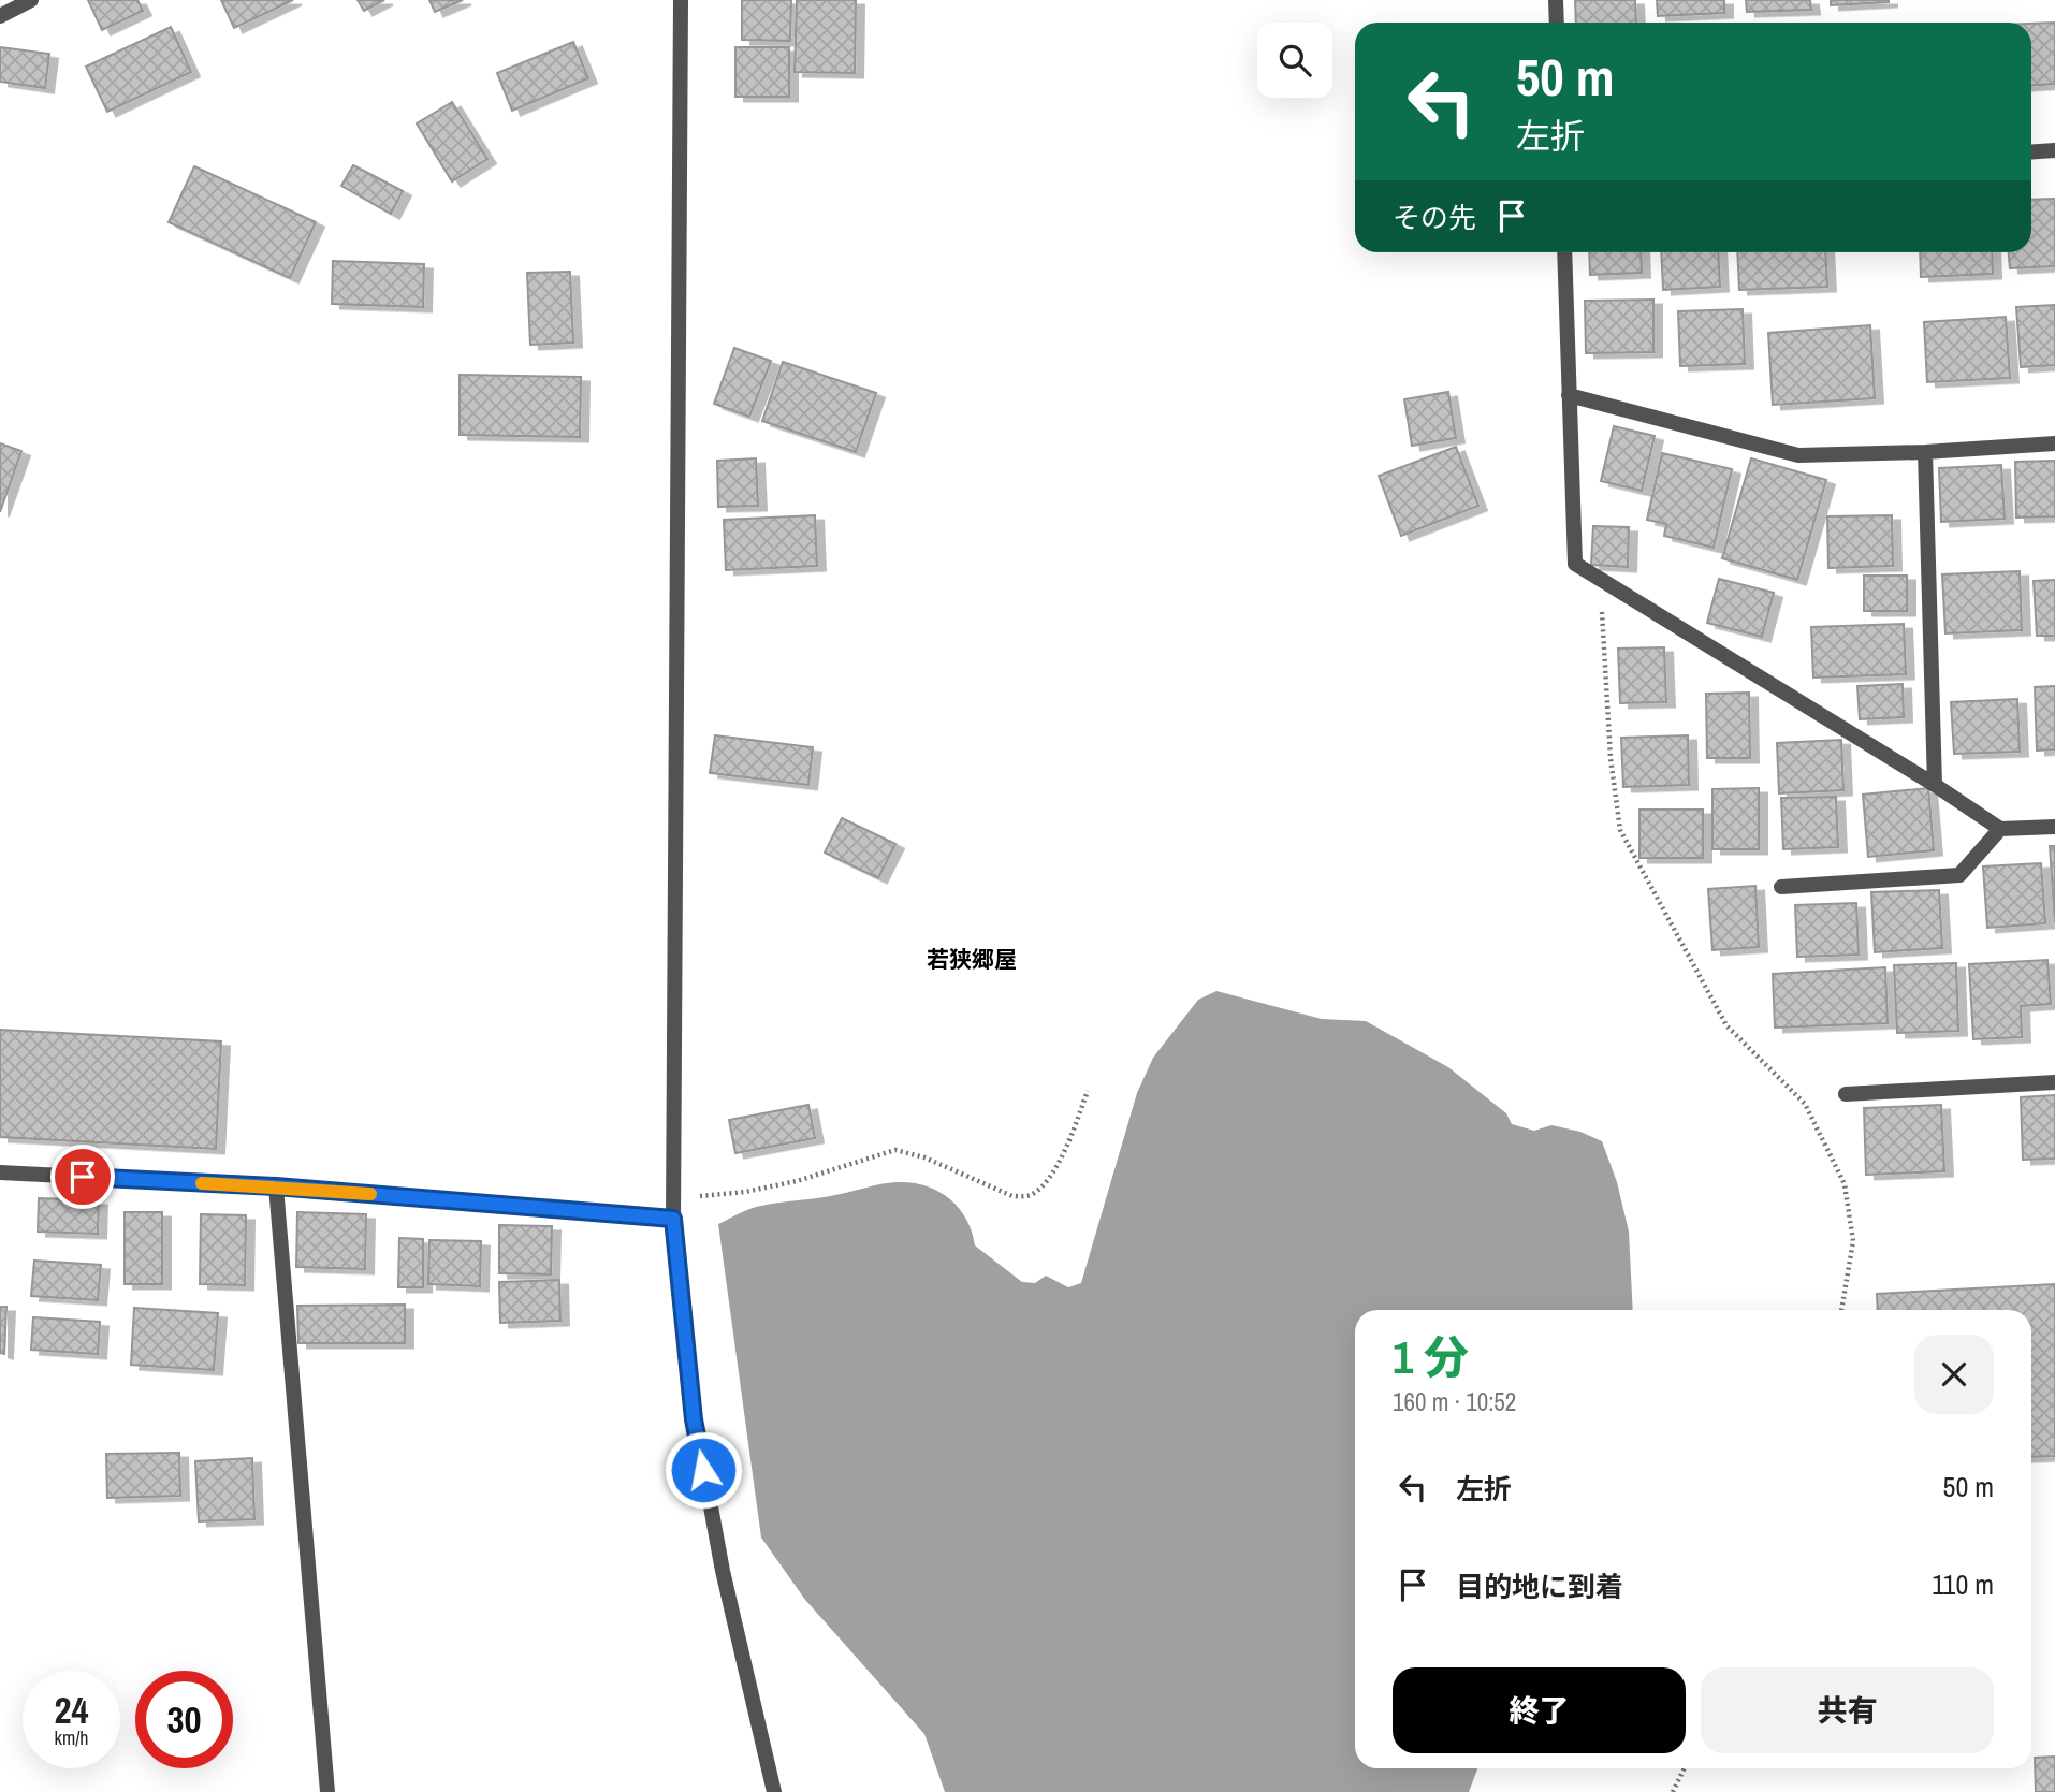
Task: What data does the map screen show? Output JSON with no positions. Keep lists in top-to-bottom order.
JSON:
{
  "districts": ["若狭郷屋"],
  "page": {
    "turn": ["50 m", "左折"],
    "then": "その先",
    "heading": ["1 分", "160 m · 10:52"],
    "list": [
      {
        "name": "左折",
        "value": "50 m"
      },
      {
        "name": "目的地に到着",
        "value": "110 m"
      }
    ],
    "buttons": ["終了", "共有"],
    "speed": "24 km/h",
    "limit": "30"
  }
}
